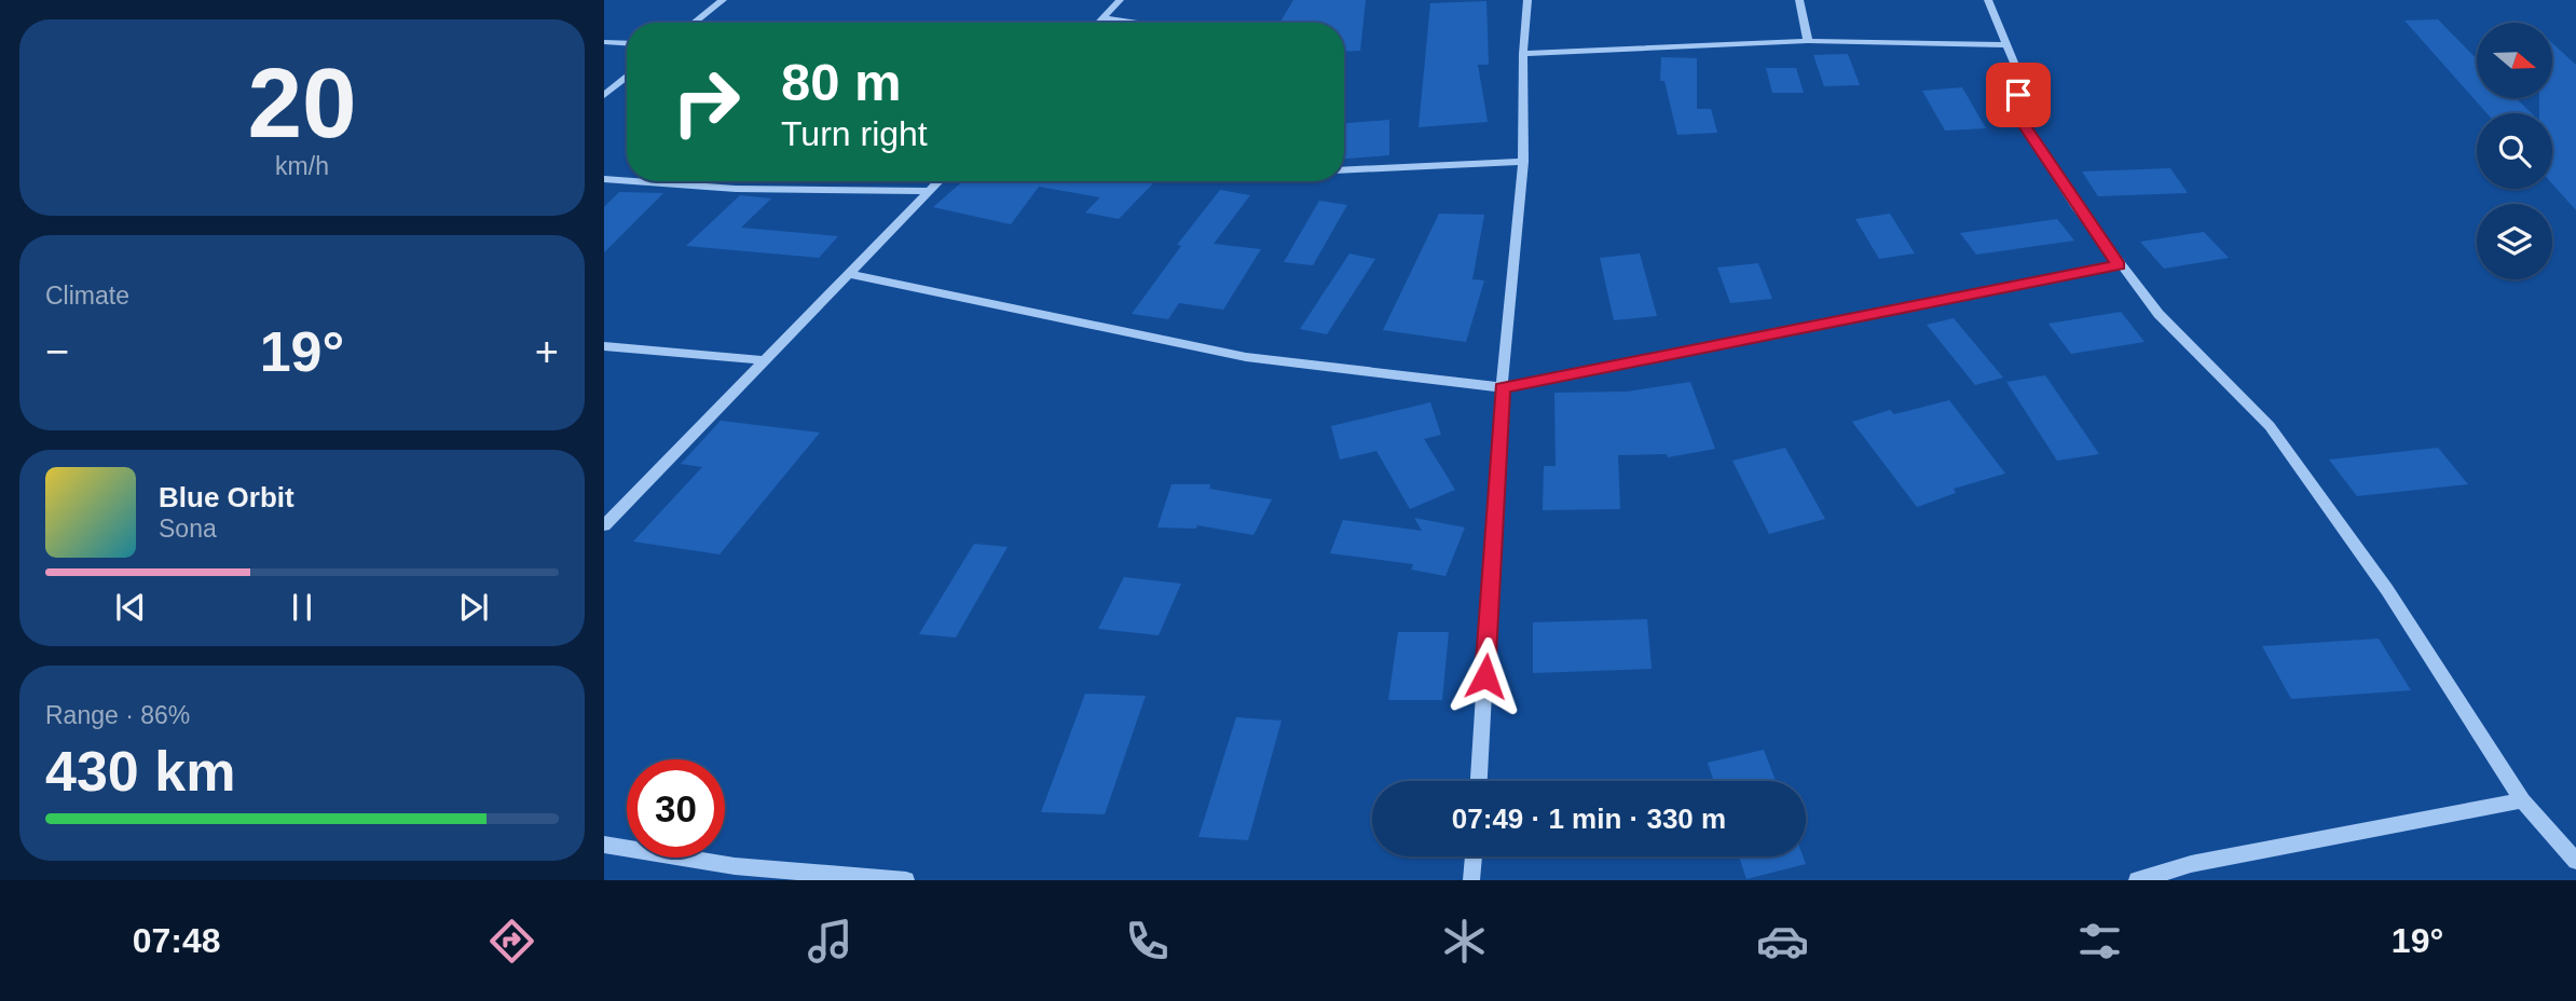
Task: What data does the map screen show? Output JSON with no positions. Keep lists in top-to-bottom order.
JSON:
{
  "north": "right",
  "page": {
    "tile": [
      ["20", "km/h"],
      "Climate",
      ["Range · 86%", "430 km"]
    ],
    "turn": ["80 m", "Turn right"],
    "heat": ["−", "19°", "+"],
    "song": ["Blue Orbit", "Sona"],
    "limit": "30",
    "trip": "07:49 · 1 min · 330 m",
    "tabs": ["07:48", "19°"]
  }
}
